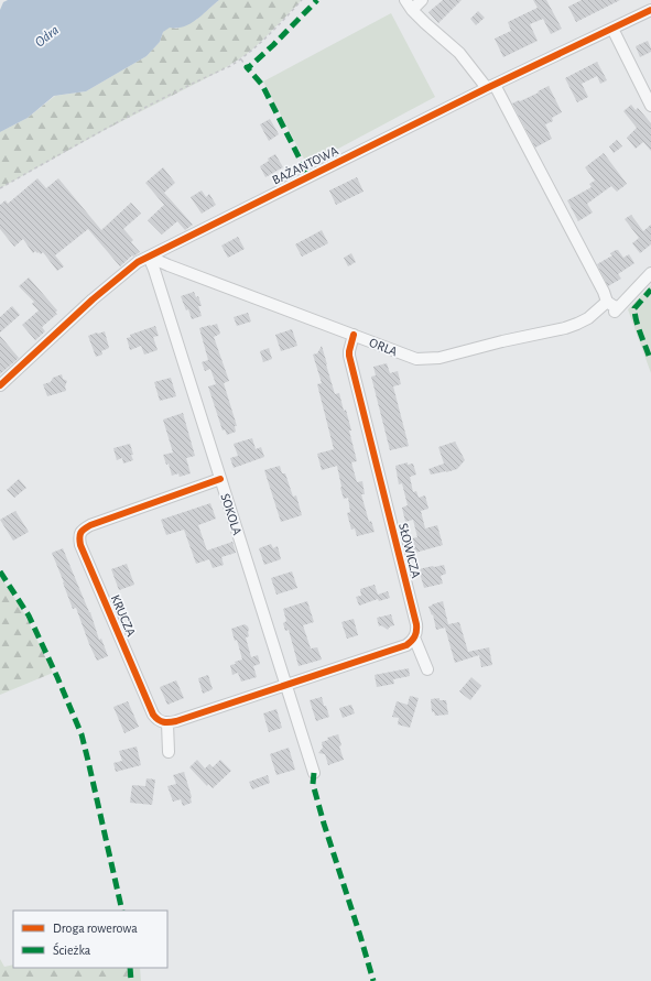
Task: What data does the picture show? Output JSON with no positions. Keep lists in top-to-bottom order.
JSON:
{
  "streets": {
    "street": [
      "BAŻANTOWA",
      "ORLA",
      "SOKOLA",
      "SŁOWICZA",
      "KRUCZA"
    ]
  },
  "crossings": [
    ["BAŻANTOWA", "ORLA"],
    ["BAŻANTOWA", "SOKOLA"],
    ["ORLA", "SOKOLA"],
    ["ORLA", "SŁOWICZA"],
    ["SOKOLA", "KRUCZA"]
  ],
  "water": ["Odra"],
  "legend": ["Droga rowerowa", "Ścieżka"]
}
